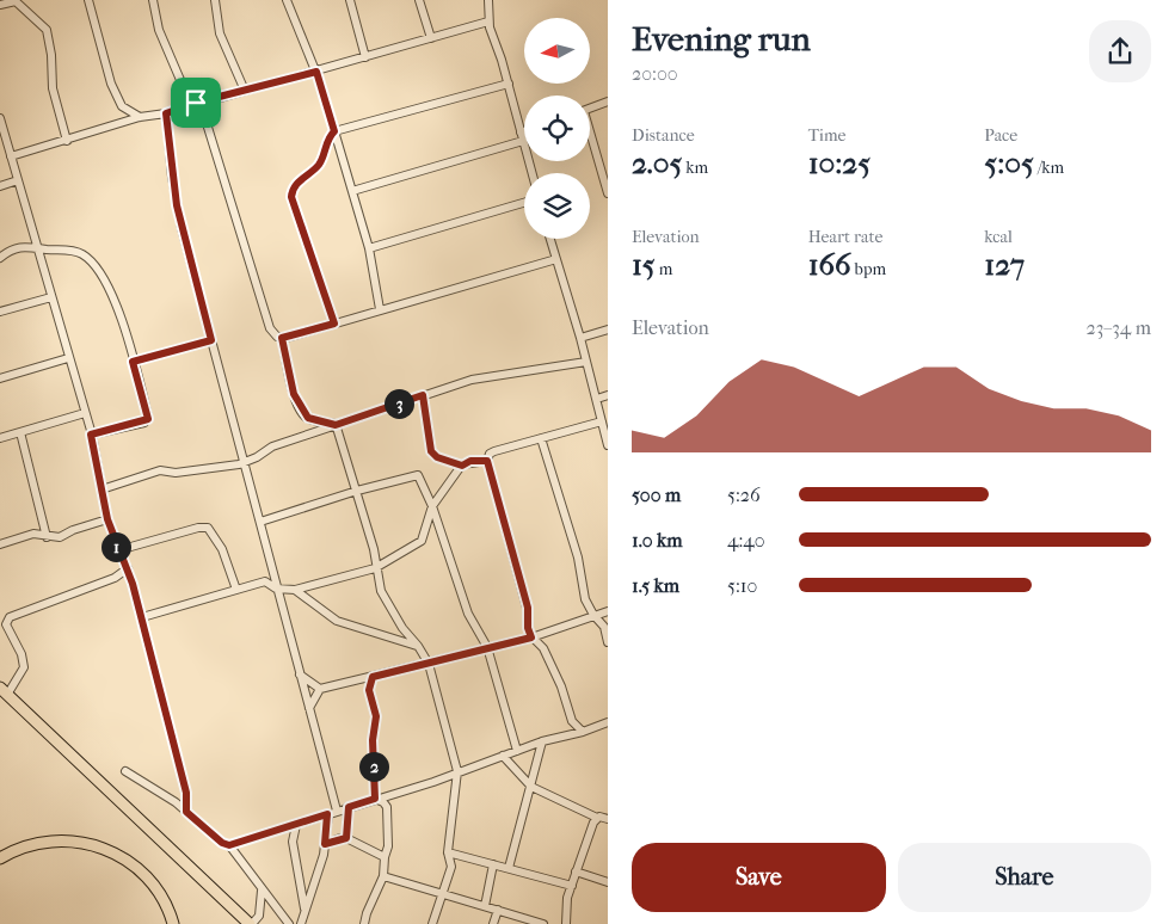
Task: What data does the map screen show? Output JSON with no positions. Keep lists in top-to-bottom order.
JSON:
{
  "north": "left",
  "page": {
    "heading": ["Evening run", "20:00"],
    "stats": [
      ["Distance", "2.05 km"],
      ["Time", "10:25"],
      ["Pace", "5:05 /km"],
      ["Elevation", "15 m"],
      ["Heart rate", "166 bpm"],
      ["kcal", "127"]
    ],
    "chart": ["Elevation", "23–34 m"],
    "pins": ["3", "1", "2"],
    "list": [
      {
        "name": "500 m",
        "note": "5:26"
      },
      {
        "name": "1.0 km",
        "note": "4:40"
      },
      {
        "name": "1.5 km",
        "note": "5:10"
      }
    ],
    "buttons": ["Save", "Share"]
  }
}
